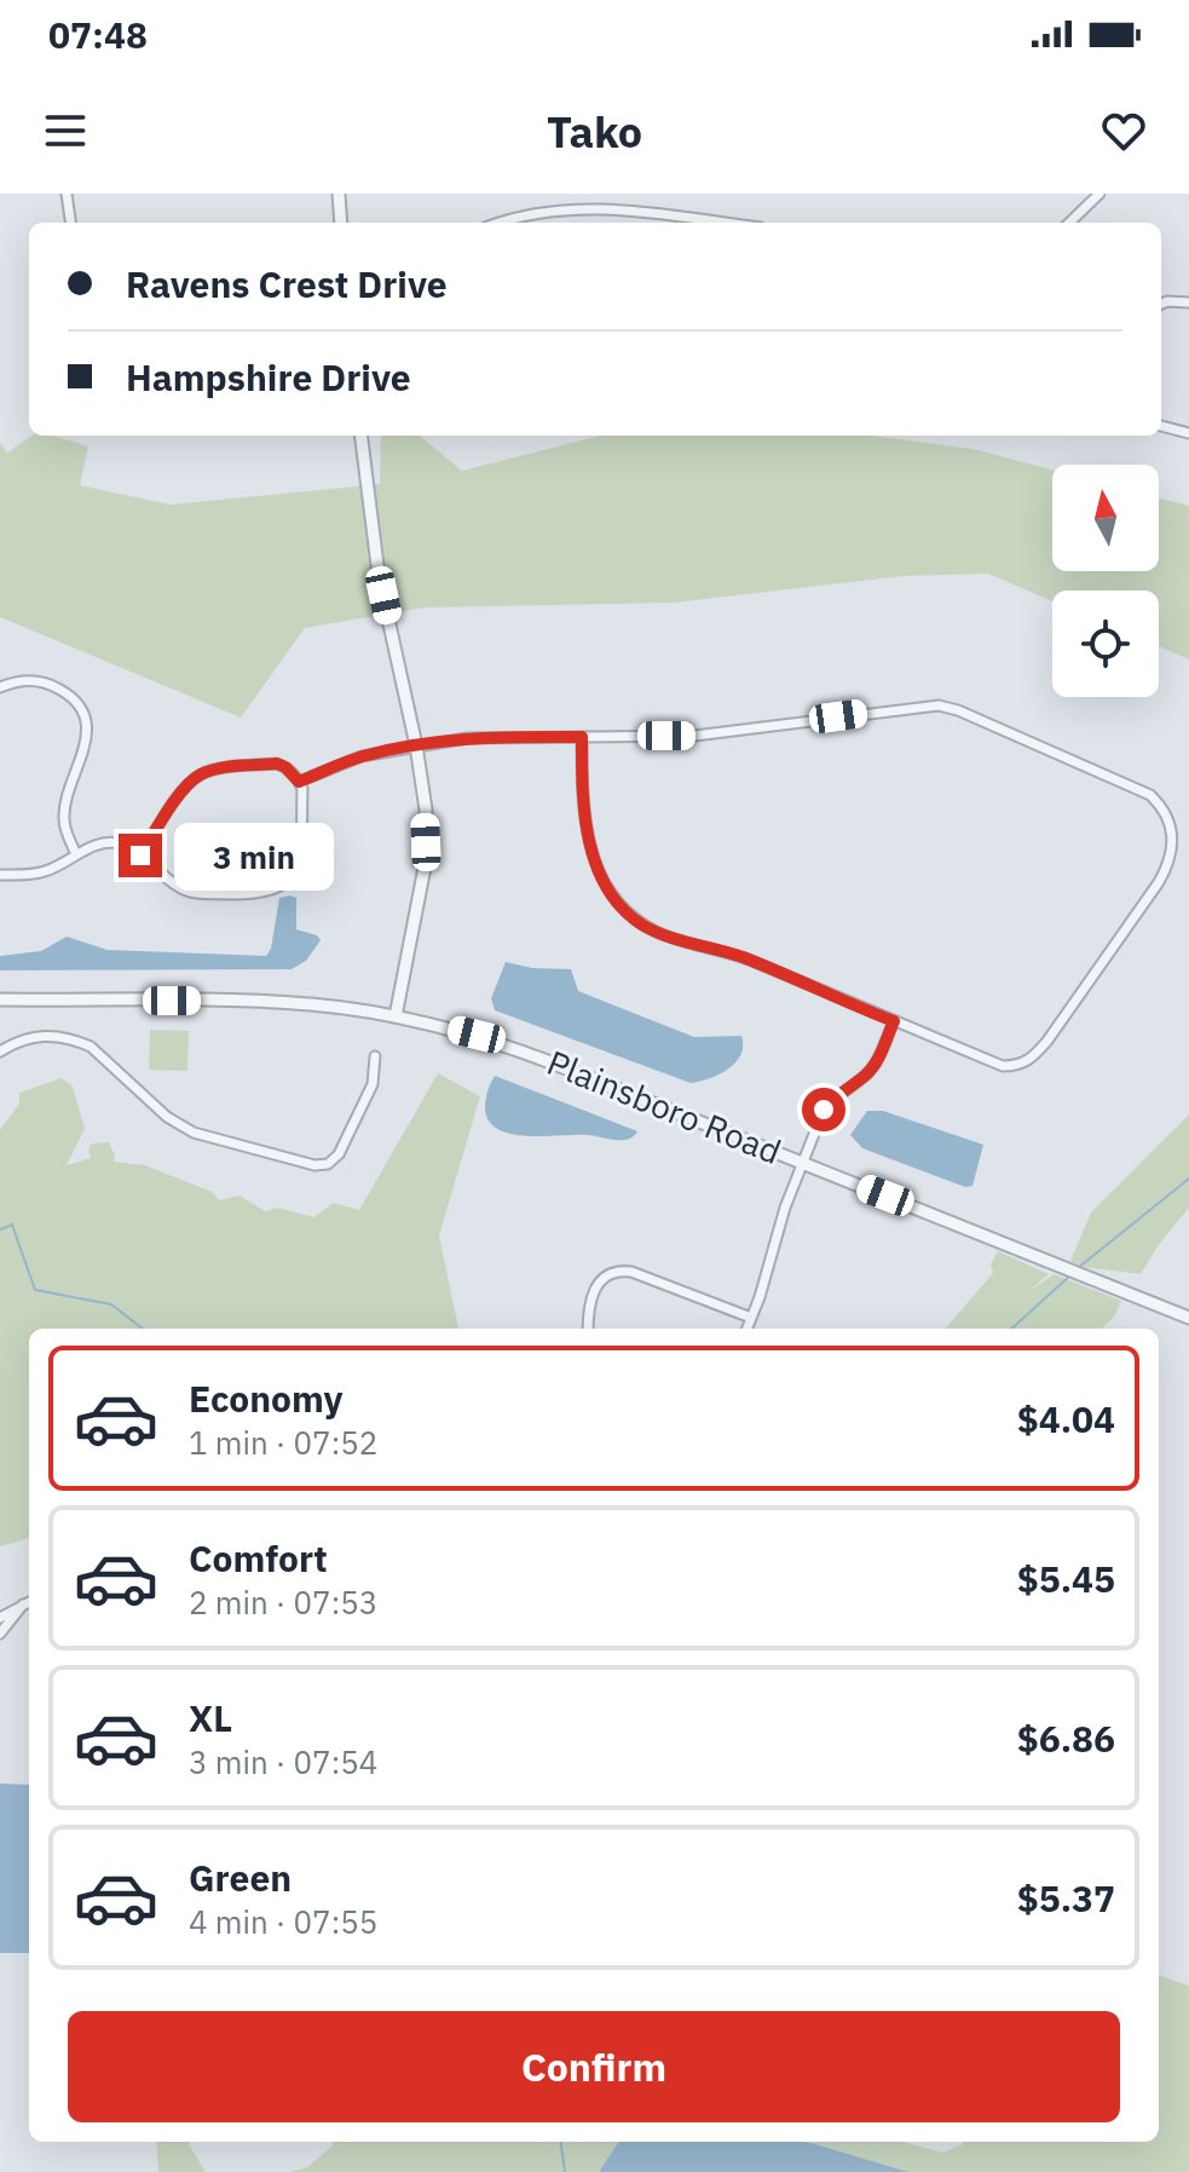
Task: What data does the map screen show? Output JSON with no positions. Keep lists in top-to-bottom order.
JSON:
{
  "streets": {
    "street": ["Plainsboro Road"]
  },
  "north": "top",
  "page": {
    "status": "07:48",
    "header": "Tako",
    "banner": ["Ravens Crest Drive", "Hampshire Drive"],
    "bubble": "3 min",
    "list": [
      {
        "name": "Economy",
        "note": "1 min · 07:52",
        "value": "$4.04"
      },
      {
        "name": "Comfort",
        "note": "2 min · 07:53",
        "value": "$5.45"
      },
      {
        "name": "XL",
        "note": "3 min · 07:54",
        "value": "$6.86"
      },
      {
        "name": "Green",
        "note": "4 min · 07:55",
        "value": "$5.37"
      }
    ],
    "buttons": "Confirm"
  }
}
